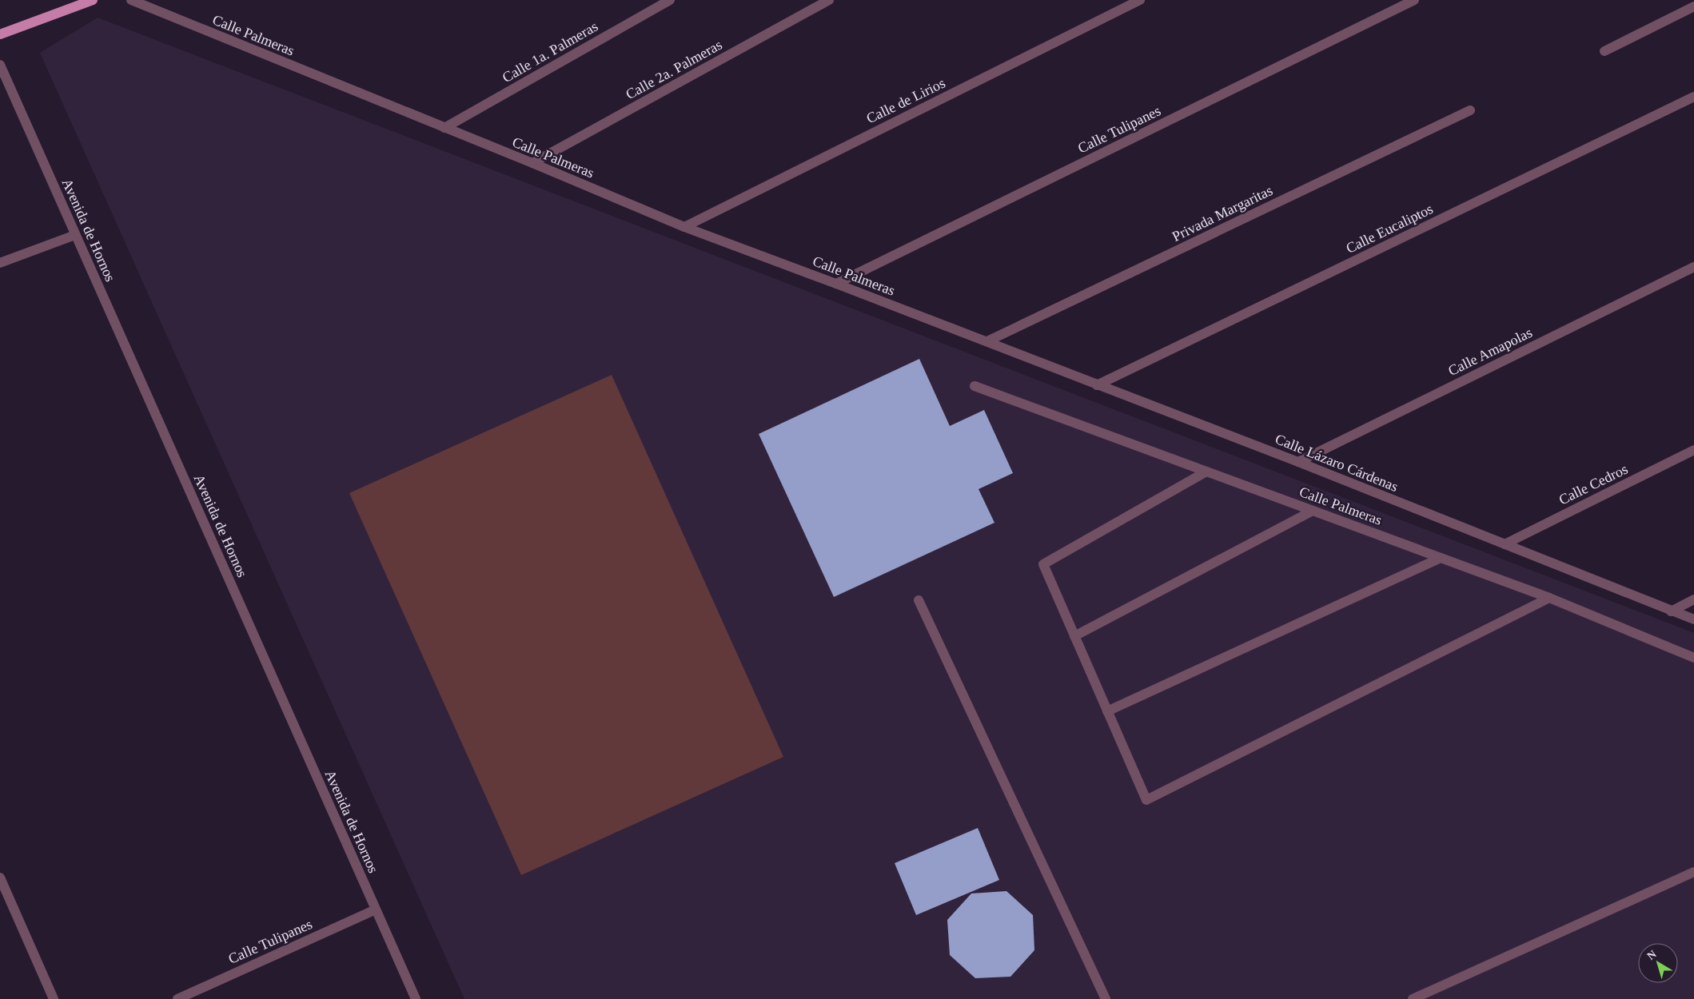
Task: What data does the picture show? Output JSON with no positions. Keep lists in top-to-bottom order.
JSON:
{
  "streets": {
    "street": [
      "Calle Palmeras",
      "Calle 1a. Palmeras",
      "Calle 2a. Palmeras",
      "Calle de Lirios",
      "Calle Tulipanes",
      "Privada Margaritas",
      "Calle Eucaliptos",
      "Avenida de Hornos",
      "Calle Amapolas",
      "Calle Lázaro Cárdenas",
      "Calle Cedros"
    ]
  },
  "crossings": [
    ["Calle Palmeras", "Calle 1a. Palmeras"],
    ["Calle Palmeras", "Calle 2a. Palmeras"],
    ["Calle Palmeras", "Calle de Lirios"],
    ["Calle Palmeras", "Calle Tulipanes"],
    ["Calle Palmeras", "Calle Lázaro Cárdenas"],
    ["Calle Tulipanes", "Avenida de Hornos"],
    ["Privada Margaritas", "Calle Lázaro Cárdenas"],
    ["Calle Eucaliptos", "Calle Lázaro Cárdenas"],
    ["Calle Amapolas", "Calle Lázaro Cárdenas"],
    ["Calle Lázaro Cárdenas", "Calle Cedros"]
  ],
  "north": "top left"
}
